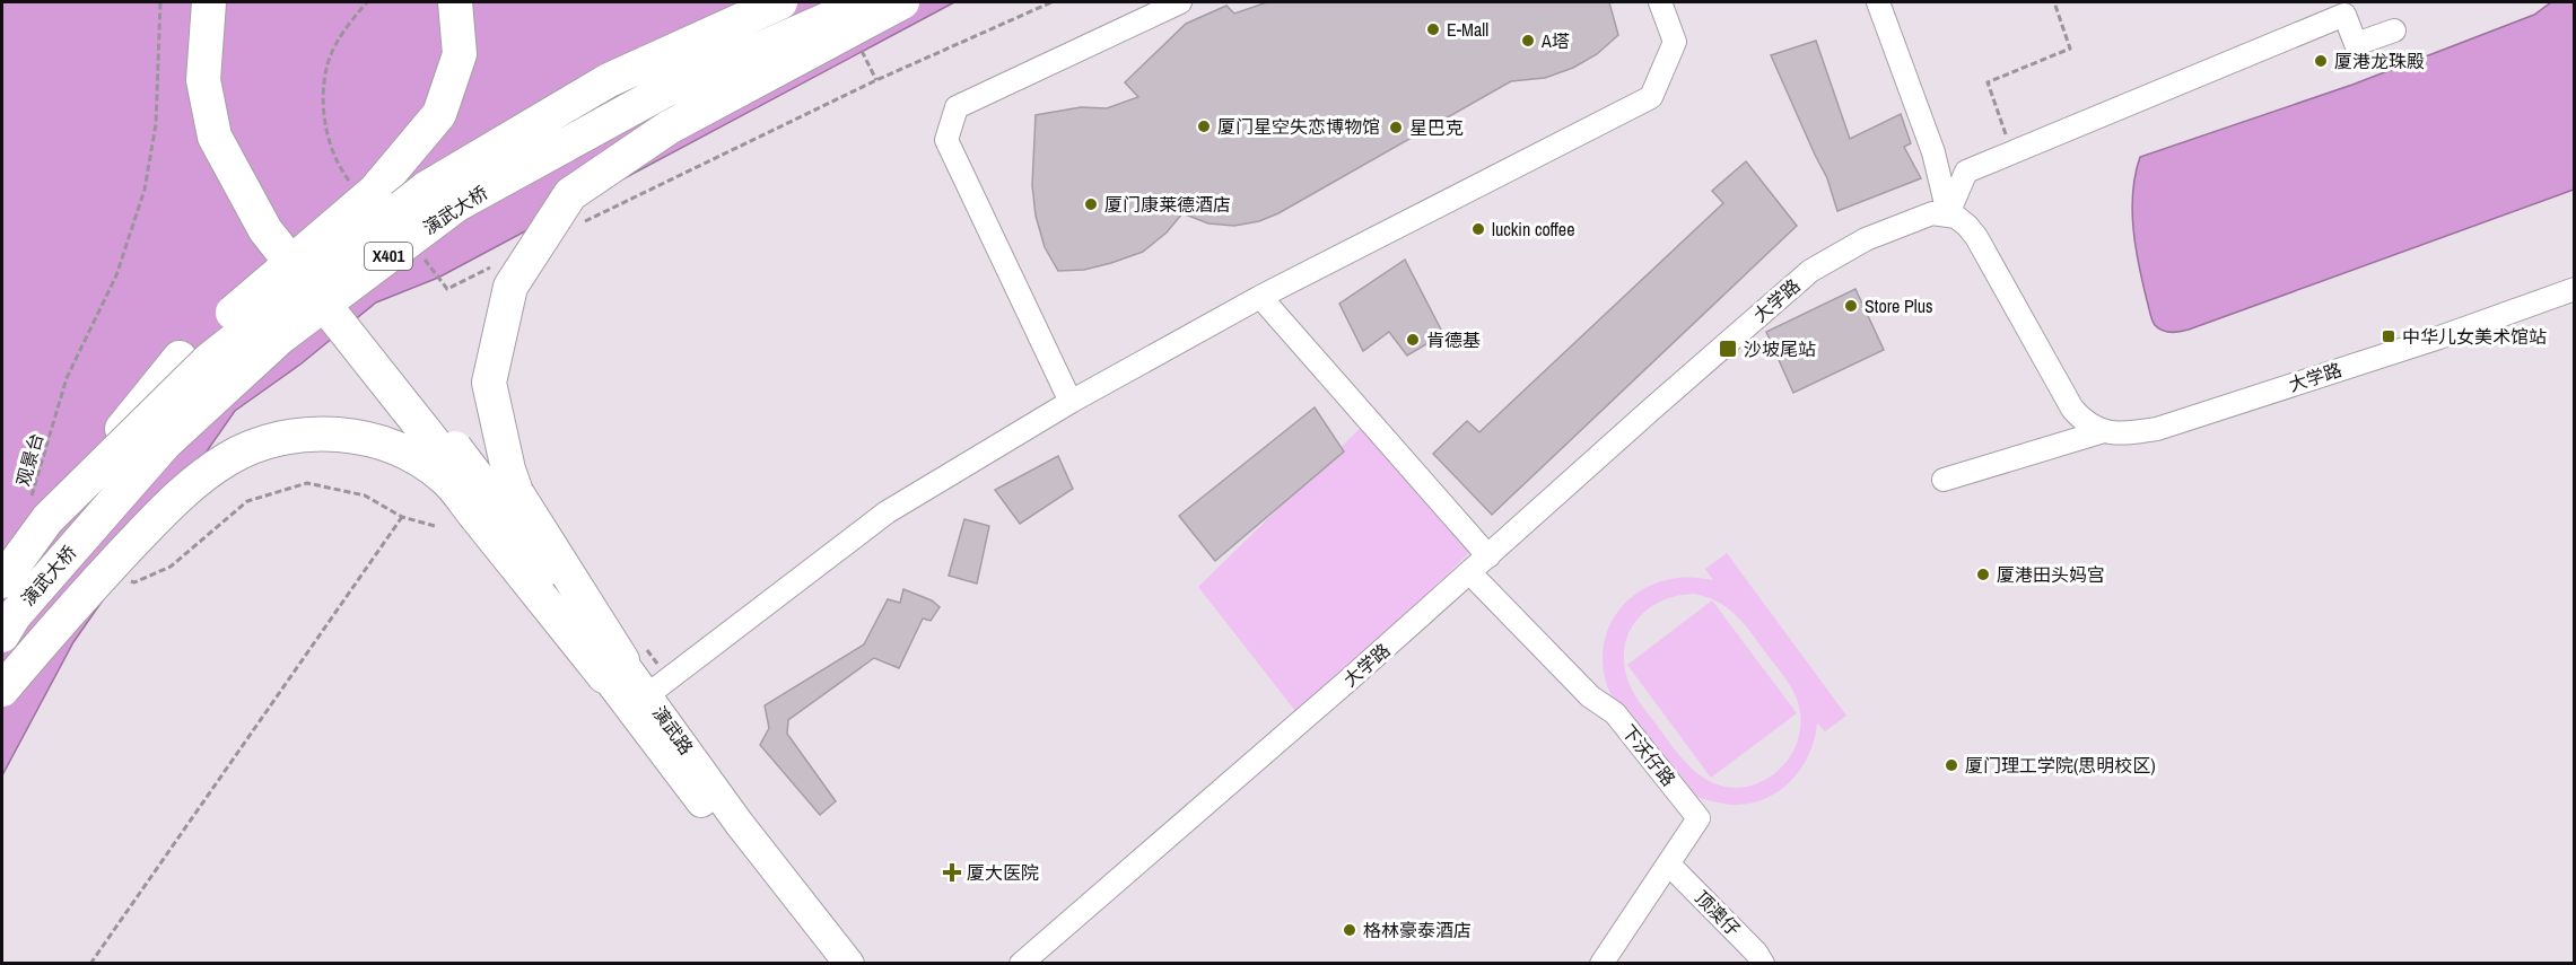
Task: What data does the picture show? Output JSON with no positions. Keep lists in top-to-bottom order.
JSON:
{
  "streets": {
    "highway": ["演武大桥", "X401"],
    "main road": ["演武路"],
    "street": ["大学路", "下沃仔路", "顶澳仔"],
    "path": ["观景台"]
  },
  "crossings": [
    ["演武大桥", "观景台"],
    ["大学路", "下沃仔路"],
    ["下沃仔路", "顶澳仔"]
  ],
  "places": {
    "other": [
      "E-Mall",
      "A塔",
      "厦港龙珠殿",
      "厦门星空失恋博物馆",
      "星巴克",
      "厦门康莱德酒店",
      "luckin coffee",
      "Store Plus",
      "肯德基",
      "厦港田头妈宫",
      "厦门理工学院(思明校区)",
      "格林豪泰酒店"
    ],
    "transit": ["中华儿女美术馆站", "沙坡尾站"],
    "health": ["厦大医院"]
  }
}
